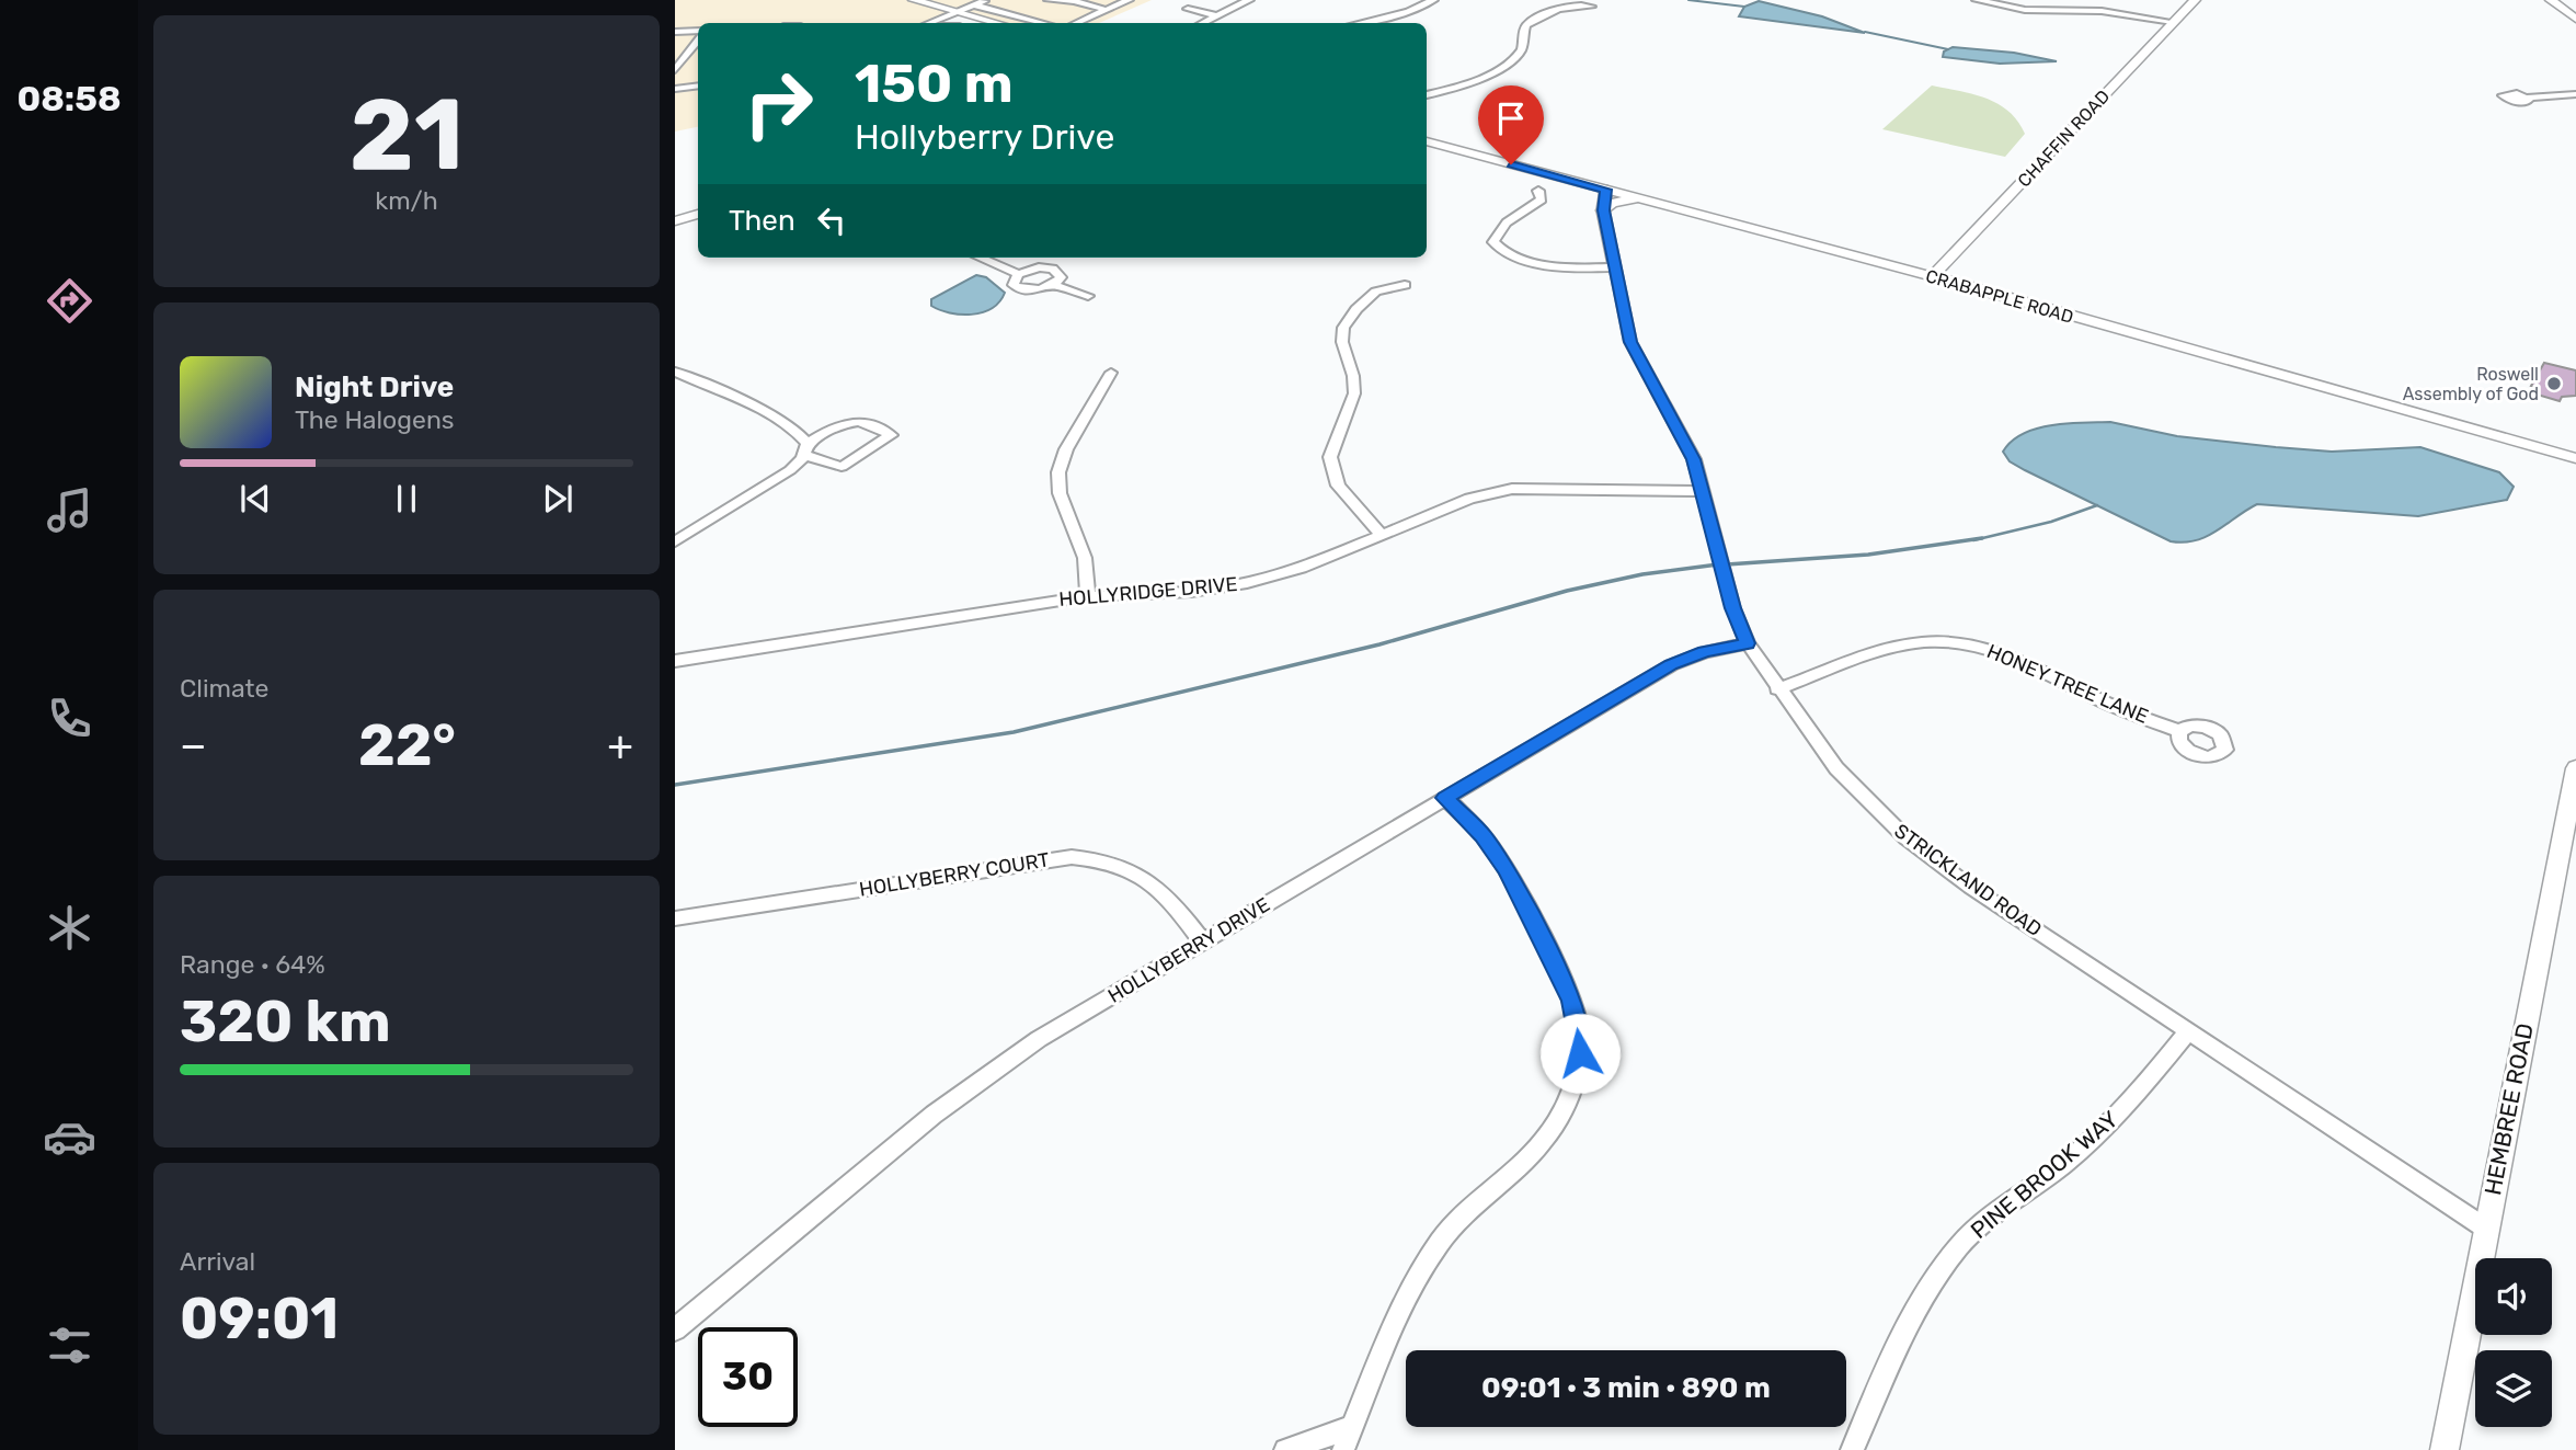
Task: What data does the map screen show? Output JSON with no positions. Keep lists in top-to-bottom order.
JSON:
{
  "streets": {
    "street": [
      "CHAFFIN ROAD",
      "CRABAPPLE ROAD",
      "HOLLYRIDGE DRIVE",
      "HONEY TREE LANE",
      "HOLLYBERRY COURT",
      "STRICKLAND ROAD",
      "HOLLYBERRY DRIVE",
      "HEMBREE ROAD",
      "PINE BROOK WAY"
    ]
  },
  "crossings": [
    ["CHAFFIN ROAD", "CRABAPPLE ROAD"],
    ["CRABAPPLE ROAD", "STRICKLAND ROAD"],
    ["HOLLYRIDGE DRIVE", "STRICKLAND ROAD"],
    ["HONEY TREE LANE", "STRICKLAND ROAD"],
    ["HOLLYBERRY COURT", "HOLLYBERRY DRIVE"],
    ["STRICKLAND ROAD", "HOLLYBERRY DRIVE"],
    ["STRICKLAND ROAD", "HEMBREE ROAD"],
    ["STRICKLAND ROAD", "PINE BROOK WAY"]
  ],
  "places": ["Roswell Assembly of God"],
  "page": {
    "tabs": "08:58",
    "tile": [
      ["21", "km/h"],
      "Climate",
      ["Range · 64%", "320 km"],
      ["Arrival", "09:01"]
    ],
    "turn": ["150 m", "Hollyberry Drive"],
    "then": "Then",
    "song": ["Night Drive", "The Halogens"],
    "heat": ["−", "22°", "+"],
    "limit": "30",
    "trip": "09:01 · 3 min · 890 m"
  }
}
